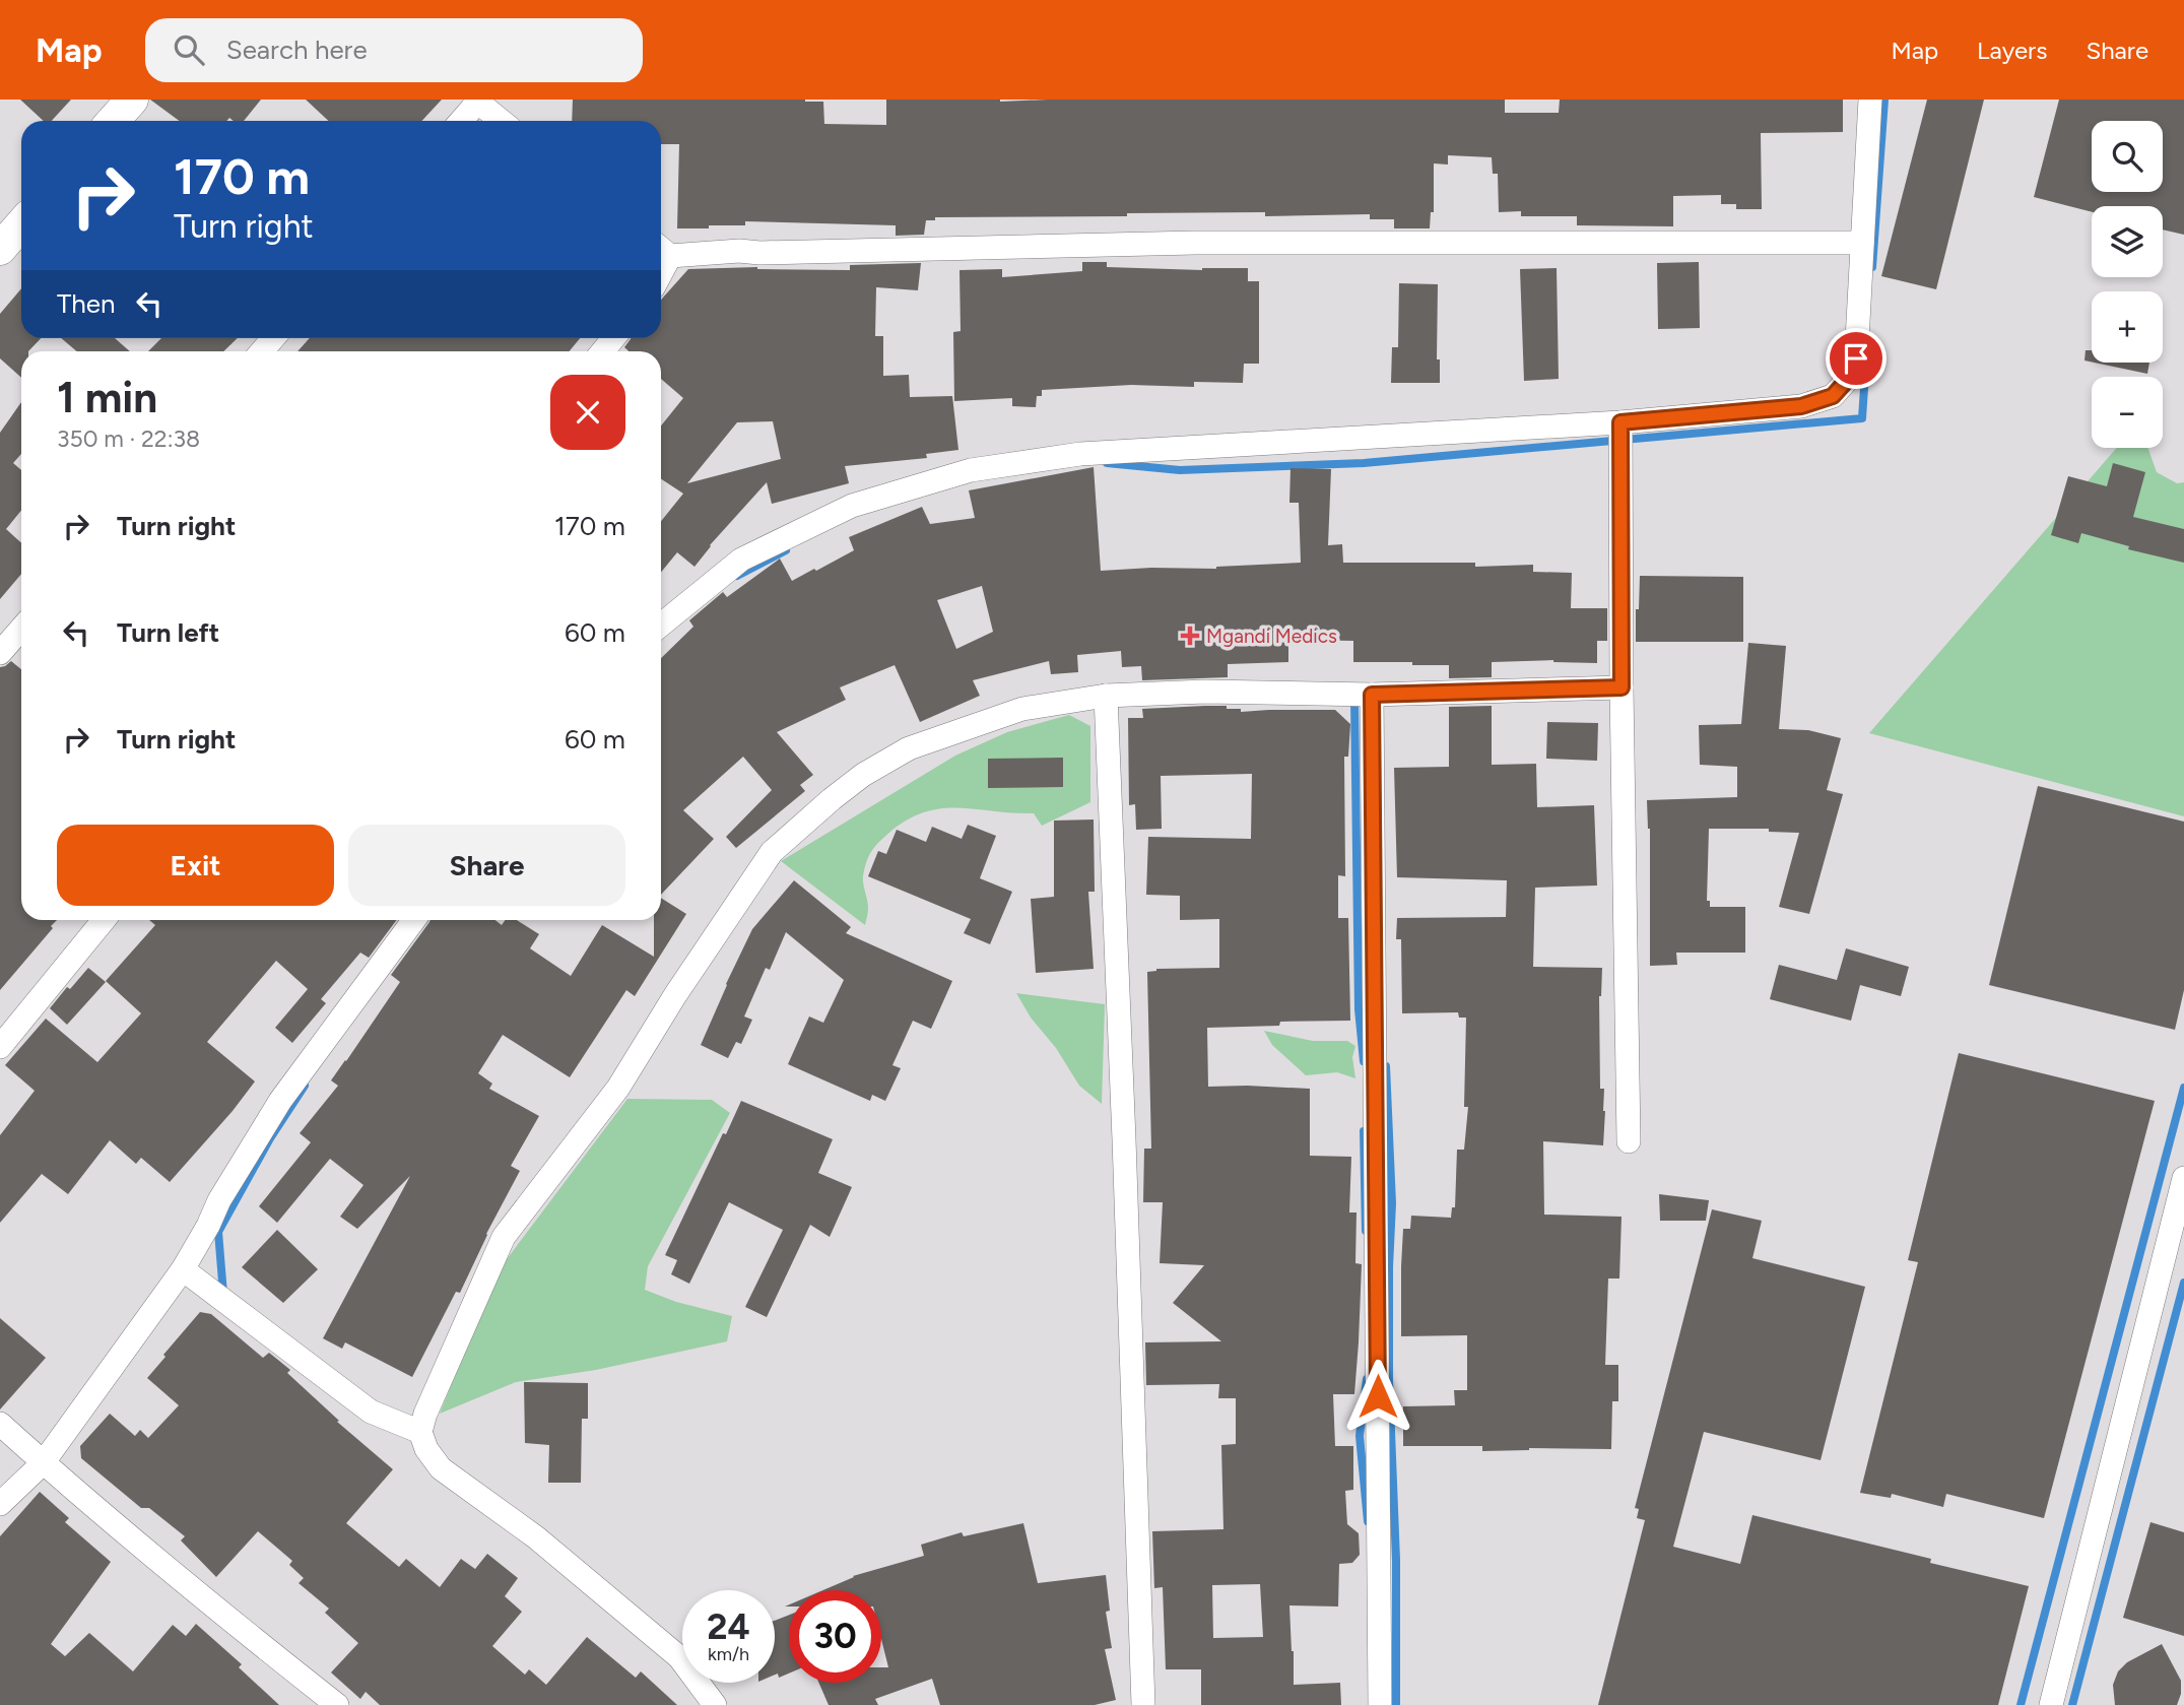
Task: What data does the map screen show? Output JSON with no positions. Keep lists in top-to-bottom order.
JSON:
{
  "places": {
    "health": ["Mgandi Medics"]
  },
  "page": {
    "header": "Map",
    "search": "Search here",
    "nav": ["Map", "Layers", "Share"],
    "map_buttons": ["+", "−"],
    "turn": ["170 m", "Turn right"],
    "then": "Then",
    "heading": ["1 min", "350 m · 22:38"],
    "list": [
      {
        "name": "Turn right",
        "value": "170 m"
      },
      {
        "name": "Turn left",
        "value": "60 m"
      },
      {
        "name": "Turn right",
        "value": "60 m"
      }
    ],
    "buttons": ["Exit", "Share"],
    "speed": "24 km/h",
    "limit": "30"
  }
}
